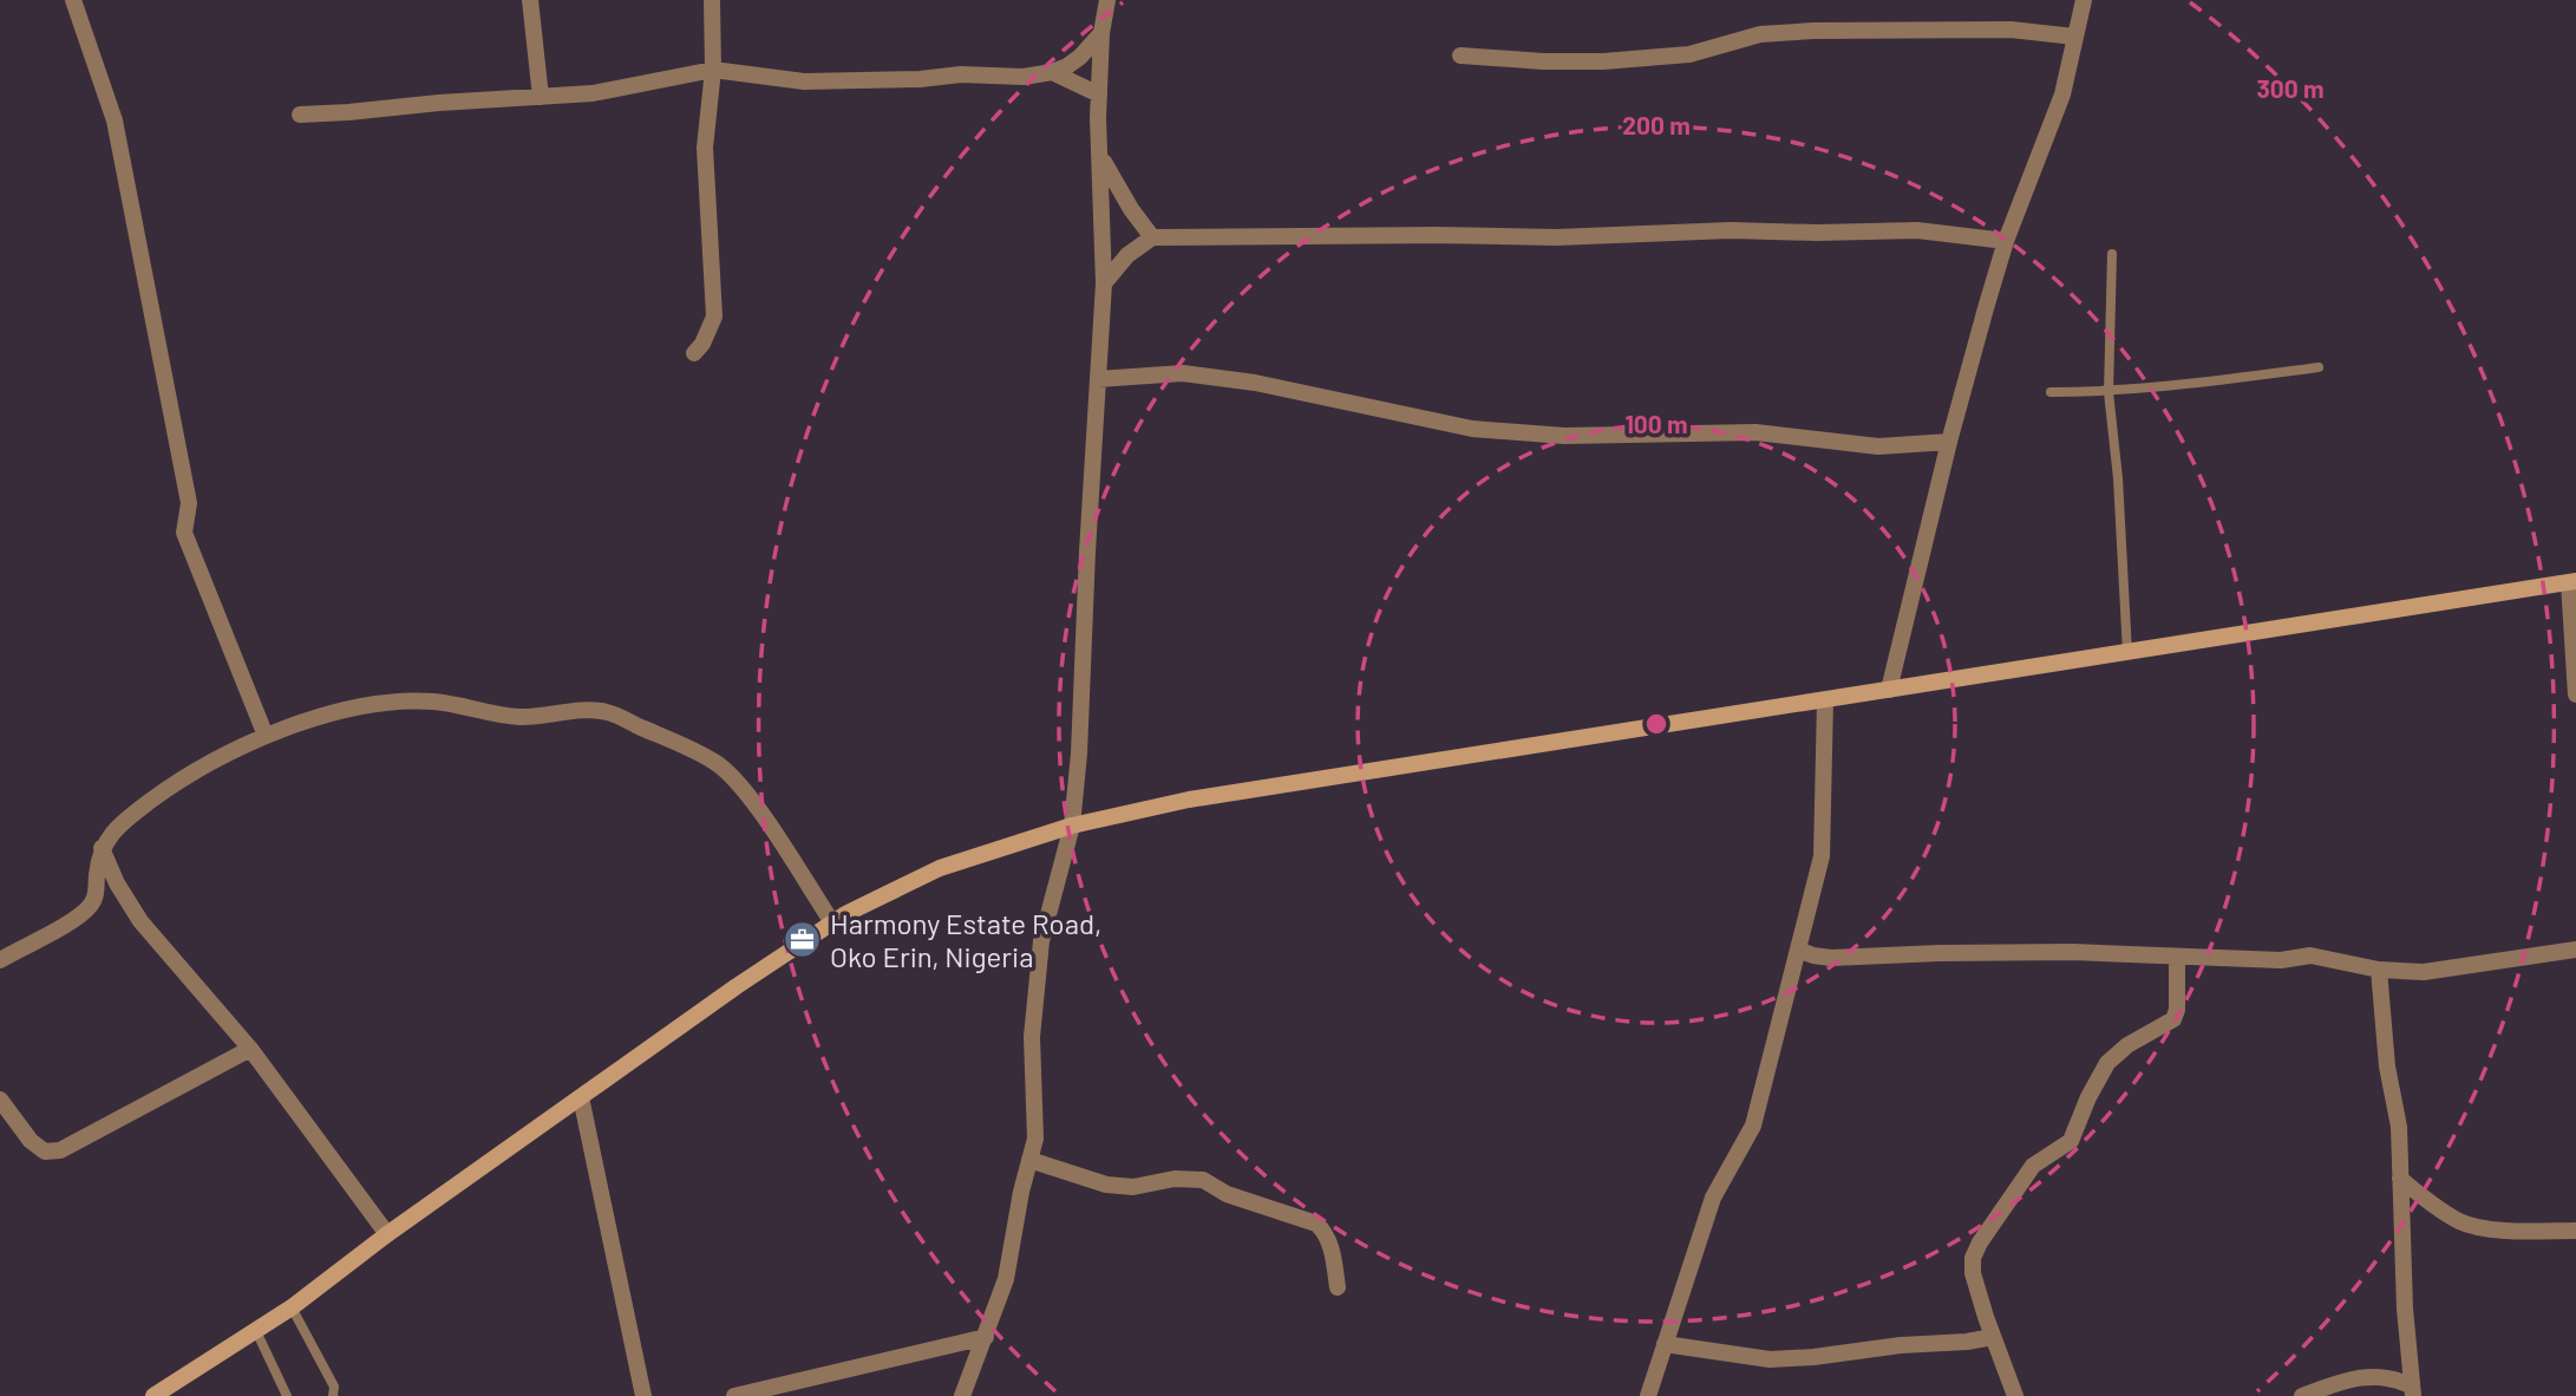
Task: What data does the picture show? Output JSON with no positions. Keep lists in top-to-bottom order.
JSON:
{
  "places": {
    "office": ["Harmony Estate Road, Oko Erin, Nigeria"]
  },
  "rings": ["300 m", "200 m", "100 m"]
}
